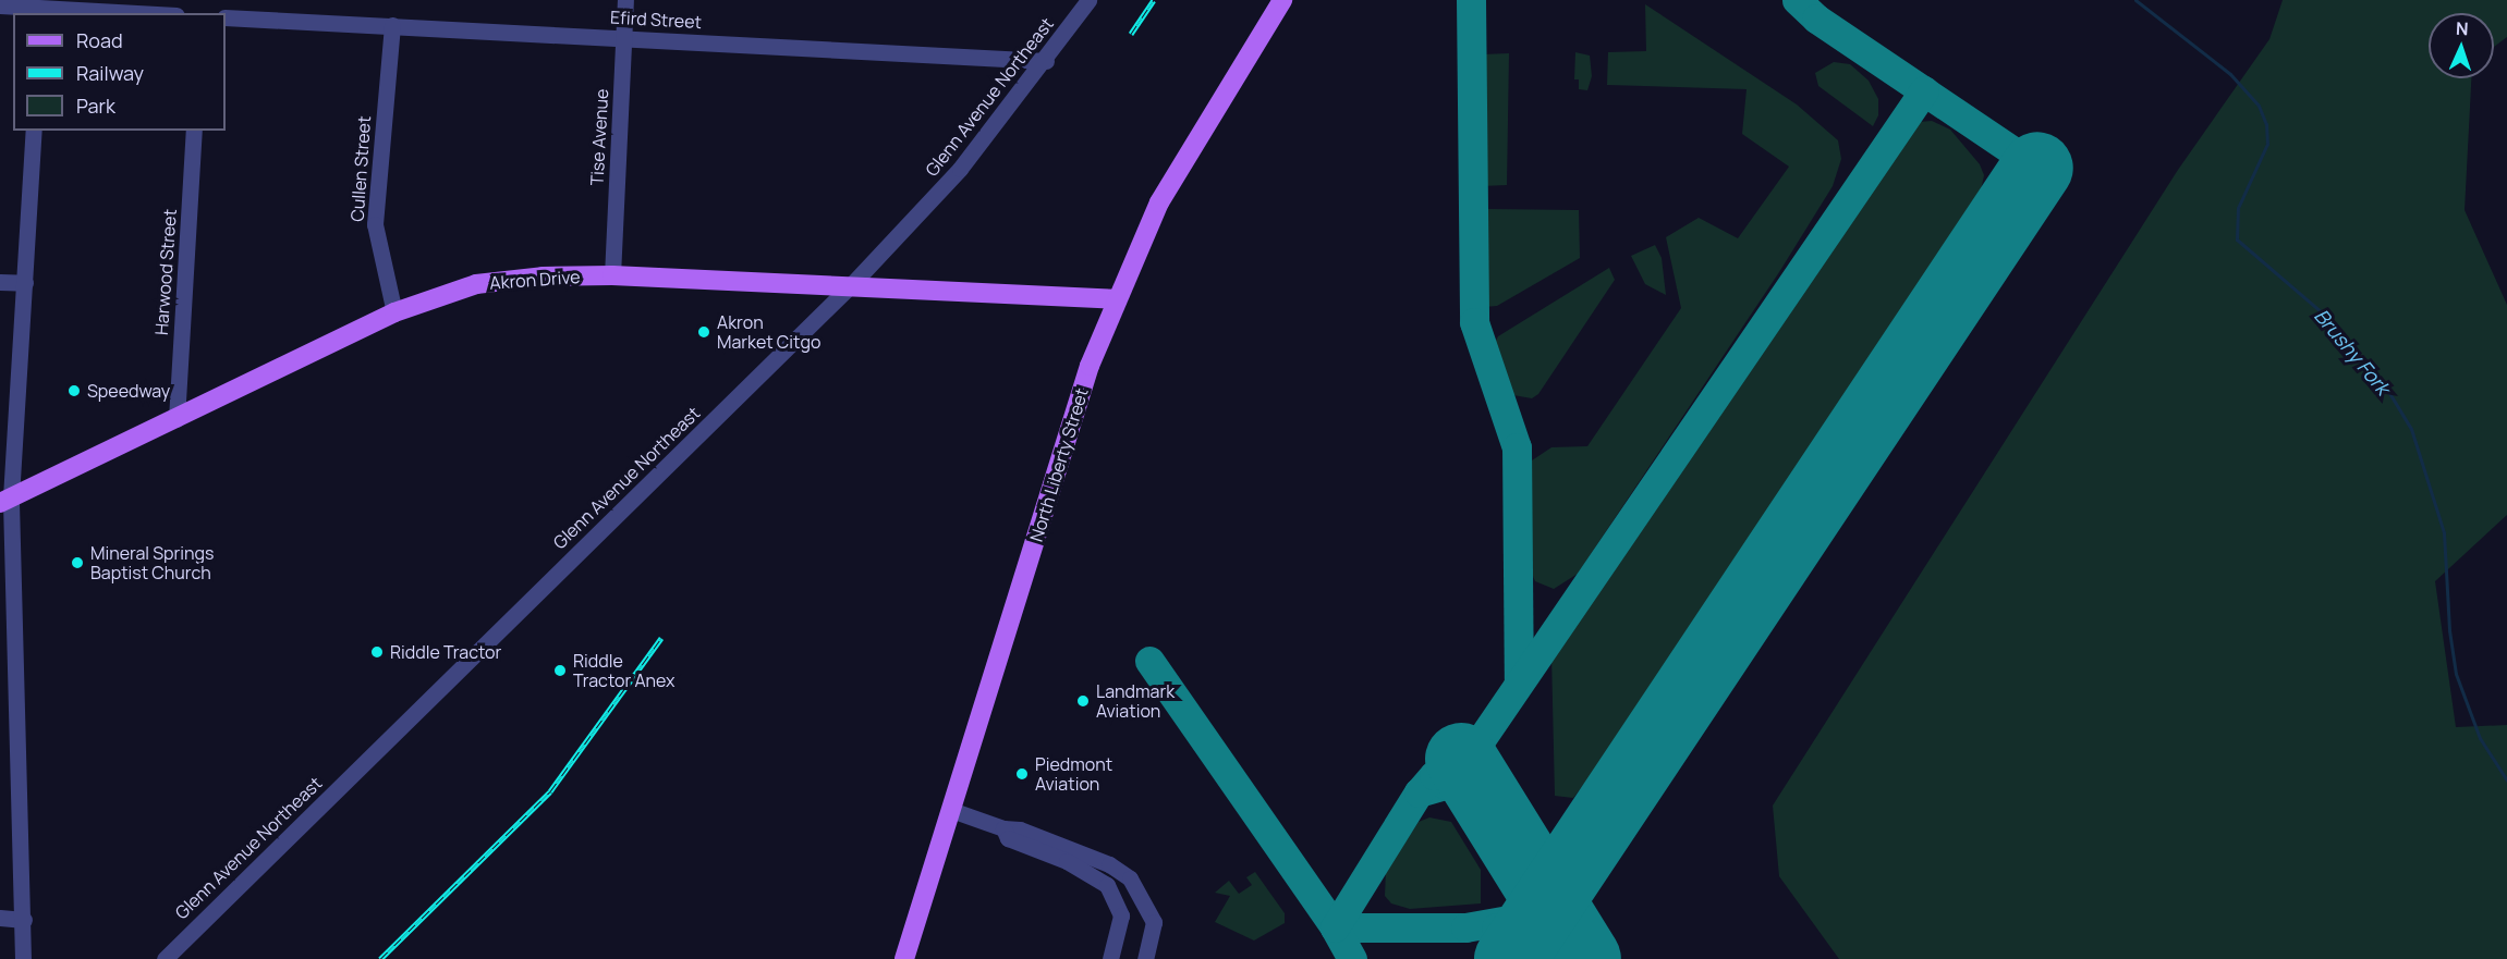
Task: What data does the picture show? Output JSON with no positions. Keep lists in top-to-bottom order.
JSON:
{
  "streets": {
    "main road": ["Akron Drive", "North Liberty Street"],
    "street": [
      "Efird Street",
      "Glenn Avenue Northeast",
      "Tise Avenue",
      "Cullen Street",
      "Harwood Street"
    ]
  },
  "crossings": [
    ["Efird Street", "Glenn Avenue Northeast"],
    ["Efird Street", "Tise Avenue"],
    ["Efird Street", "Cullen Street"],
    ["Glenn Avenue Northeast", "Akron Drive"],
    ["Tise Avenue", "Akron Drive"],
    ["Cullen Street", "Akron Drive"],
    ["Harwood Street", "Akron Drive"],
    ["Akron Drive", "North Liberty Street"]
  ],
  "water": ["Brushy Fork"],
  "places": [
    "Akron Market Citgo",
    "Speedway",
    "Mineral Springs Baptist Church",
    "Riddle Tractor",
    "Riddle Tractor Anex",
    "Landmark Aviation",
    "Piedmont Aviation"
  ],
  "legend": ["Road", "Railway", "Park"],
  "north": "top"
}
